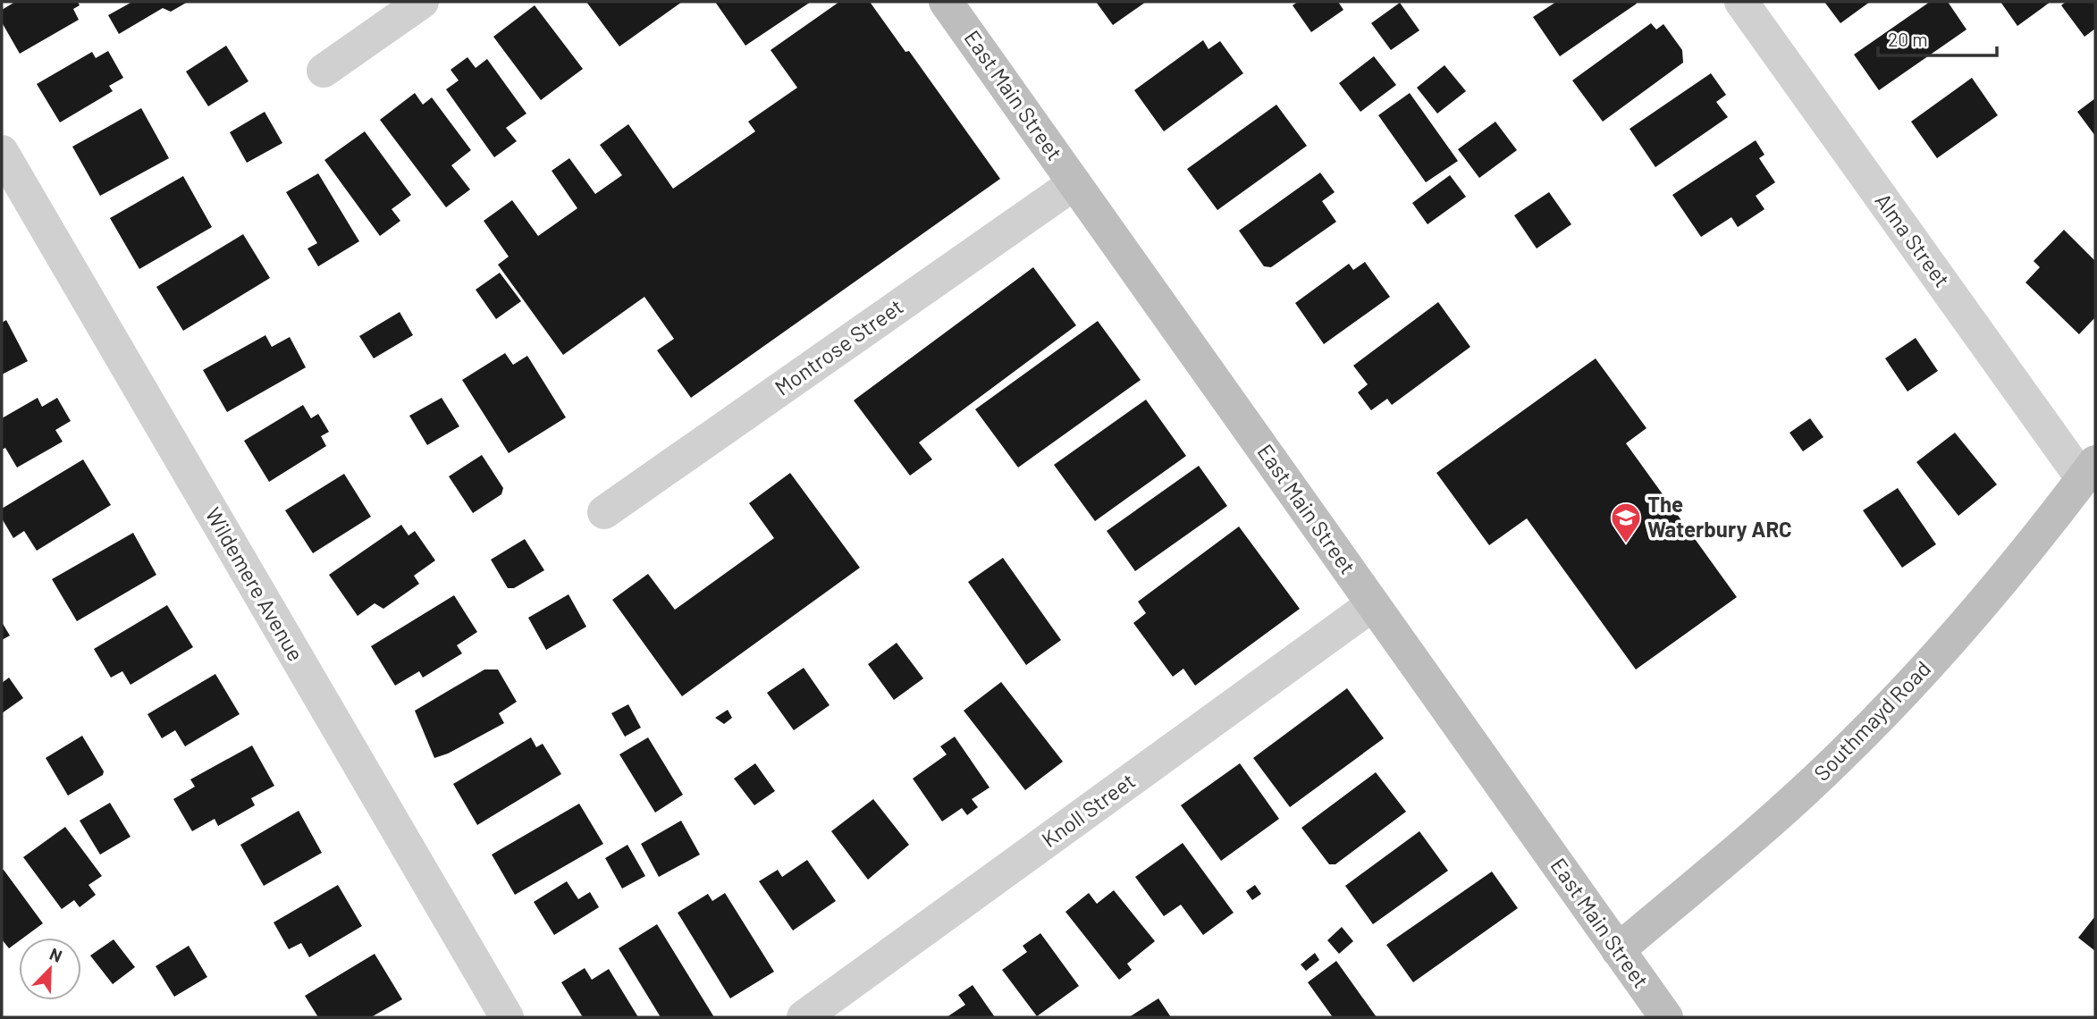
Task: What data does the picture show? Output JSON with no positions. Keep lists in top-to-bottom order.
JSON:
{
  "streets": {
    "main road": ["East Main Street", "Southmayd Road"],
    "street": [
      "Alma Street",
      "Montrose Street",
      "Wildemere Avenue",
      "Knoll Street"
    ]
  },
  "crossings": [
    ["East Main Street", "Montrose Street"],
    ["East Main Street", "Southmayd Road"],
    ["East Main Street", "Knoll Street"],
    ["Alma Street", "Southmayd Road"]
  ],
  "places": {
    "school or university": ["The Waterbury ARC"]
  },
  "scale_bar": "20 m",
  "north": "top right"
}
